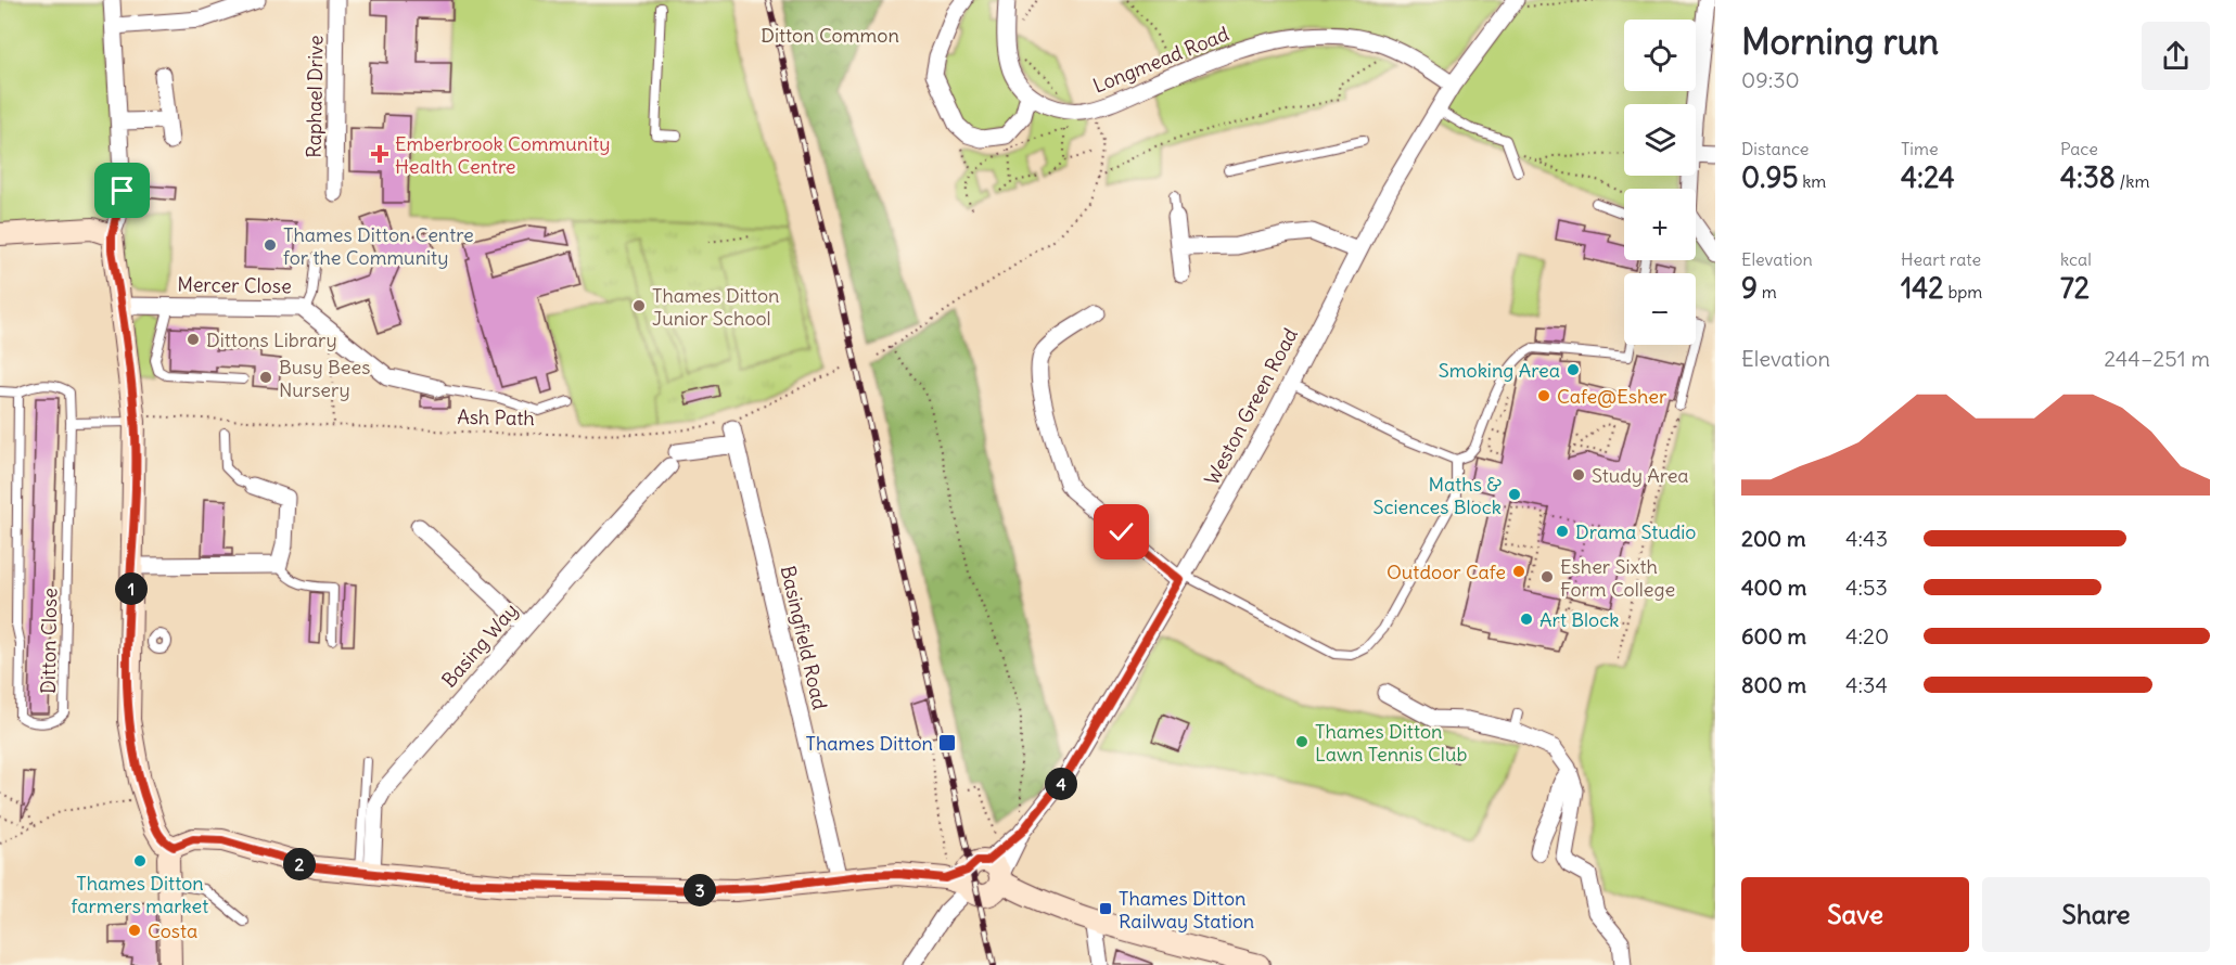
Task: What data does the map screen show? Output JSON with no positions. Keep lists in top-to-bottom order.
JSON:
{
  "streets": {
    "street": [
      "Longmead Road",
      "Raphael Drive",
      "Mercer Close",
      "Weston Green Road",
      "Basingfield Road",
      "Basing Way"
    ],
    "lane": ["Ditton Close"],
    "path": ["Ash Path"]
  },
  "crossings": [
    ["Longmead Road", "Weston Green Road"],
    ["Ash Path", "Basingfield Road"],
    ["Ash Path", "Basing Way"],
    ["Basingfield Road", "Basing Way"]
  ],
  "parks": ["Ditton Common"],
  "places": {
    "health": ["Emberbrook Community Health Centre"],
    "other": [
      "Thames Ditton Centre for the Community",
      "Thames Ditton Junior School",
      "Dittons Library",
      "Smoking Area",
      "Busy Bees Nursery",
      "Cafe@Esher",
      "Study Area",
      "Maths & Sciences Block",
      "Drama Studio",
      "Outdoor Cafe",
      "Esher Sixth Form College",
      "Art Block",
      "Thames Ditton Lawn Tennis Club",
      "Thames Ditton farmers market",
      "Costa"
    ],
    "transit": ["Thames Ditton", "Thames Ditton Railway Station"]
  },
  "page": {
    "heading": ["Morning run", "09:30"],
    "map_buttons": ["+", "−"],
    "stats": [
      ["Distance", "0.95 km"],
      ["Time", "4:24"],
      ["Pace", "4:38 /km"],
      ["Elevation", "9 m"],
      ["Heart rate", "142 bpm"],
      ["kcal", "72"]
    ],
    "chart": ["Elevation", "244–251 m"],
    "list": [
      {
        "name": "200 m",
        "note": "4:43"
      },
      {
        "name": "400 m",
        "note": "4:53"
      },
      {
        "name": "600 m",
        "note": "4:20"
      },
      {
        "name": "800 m",
        "note": "4:34"
      }
    ],
    "pins": [
      "1",
      "4",
      "2",
      "3"
    ],
    "buttons": ["Save", "Share"]
  }
}
